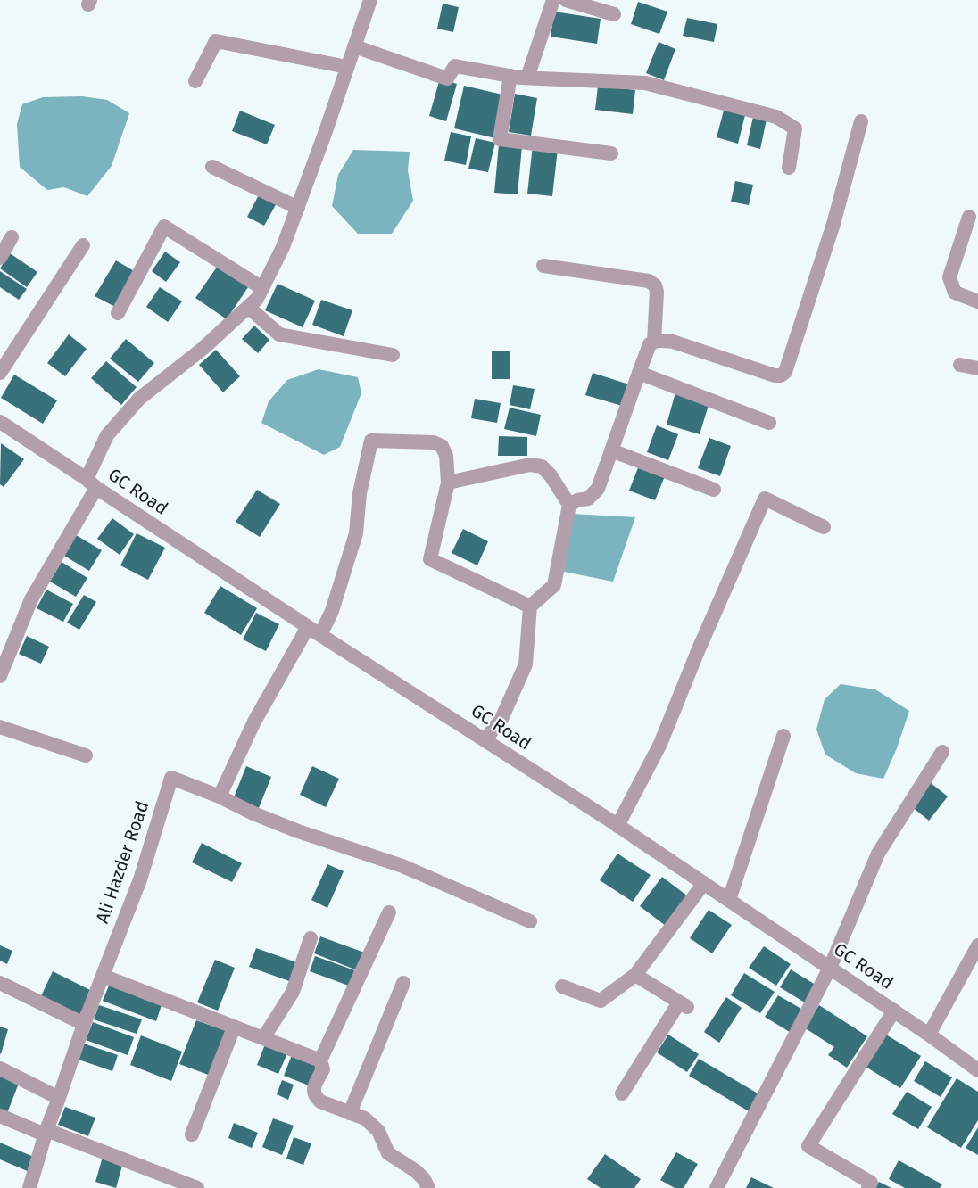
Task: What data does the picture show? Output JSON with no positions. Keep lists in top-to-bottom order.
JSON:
{
  "streets": {
    "street": ["GC Road", "Ali Hazder Road"]
  }
}
